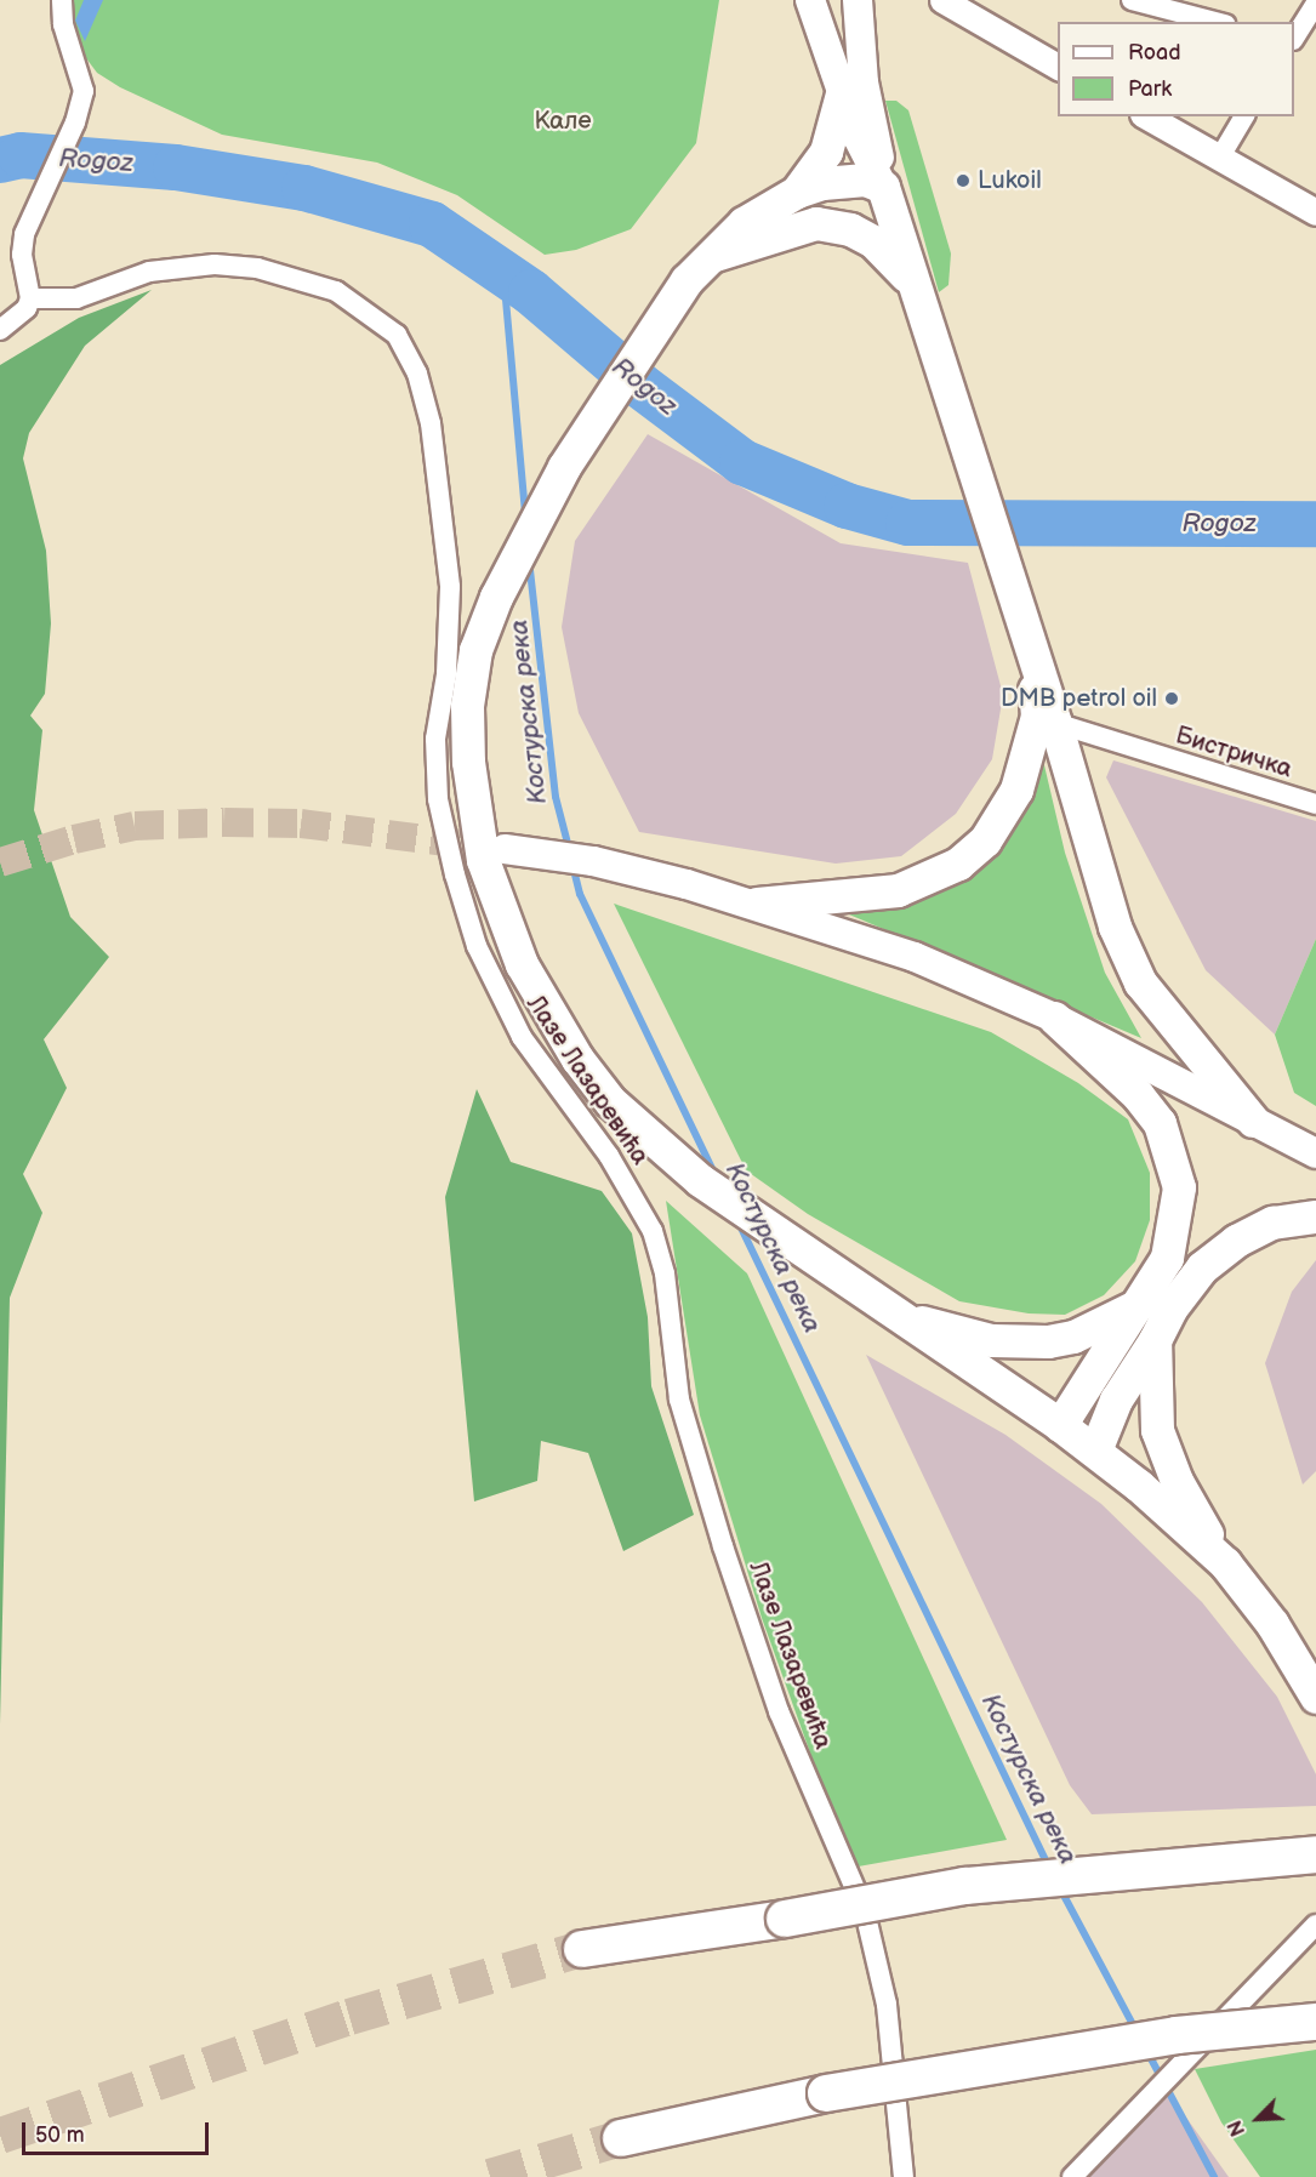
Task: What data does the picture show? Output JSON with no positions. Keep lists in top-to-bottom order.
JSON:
{
  "streets": {
    "street": ["Бистричка", "Лазе Лазаревића"]
  },
  "water": ["Rogoz", "Костурска река"],
  "parks": ["Кале"],
  "places": ["Lukoil", "DMB petrol oil"],
  "legend": ["Road", "Park"],
  "scale_bar": "50 m",
  "north": "bottom left"
}
